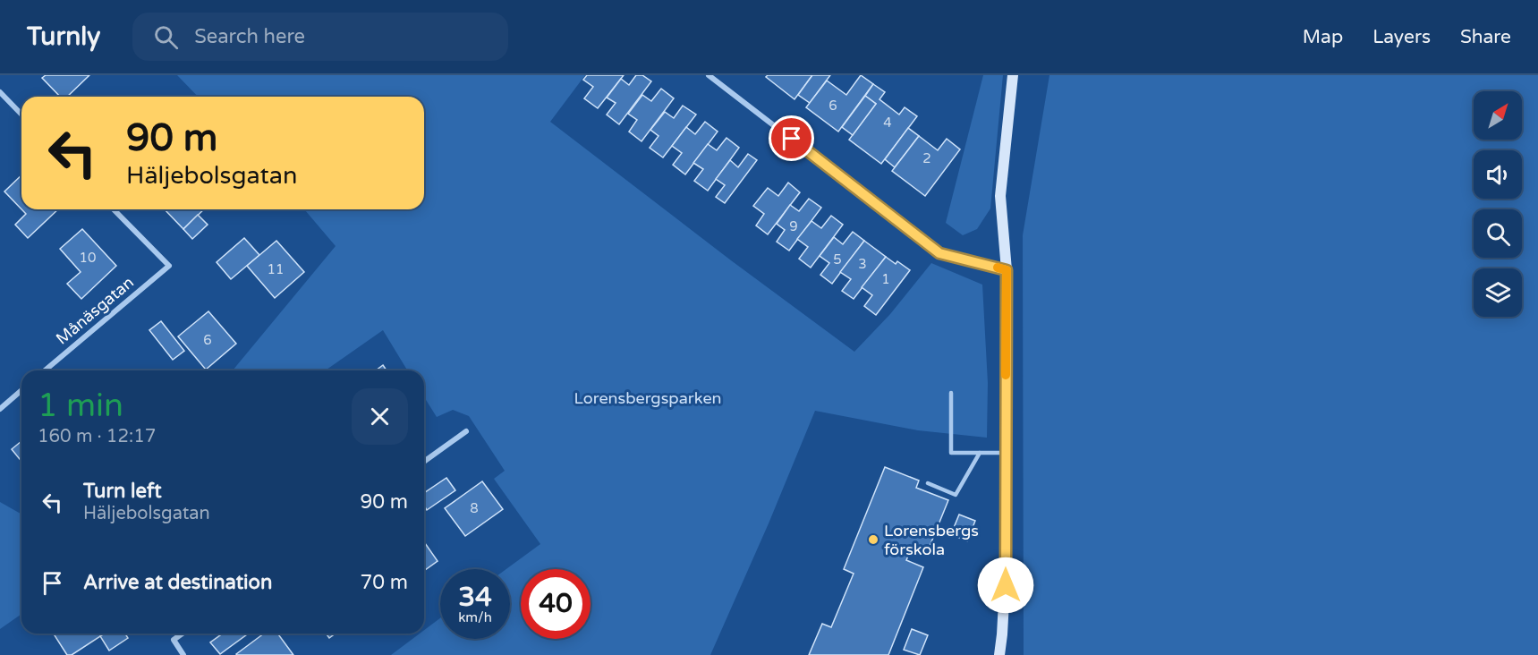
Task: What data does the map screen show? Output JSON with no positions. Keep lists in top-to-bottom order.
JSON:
{
  "streets": {
    "street": ["Månäsgatan"]
  },
  "parks": ["Lorensbergsparken"],
  "places": ["Lorensbergs förskola"],
  "house_numbers": [
    "6",
    "4",
    "2",
    "9",
    "10",
    "5",
    "3",
    "11",
    "1",
    "6",
    "8"
  ],
  "north": "top right",
  "page": {
    "header": "Turnly",
    "search": "Search here",
    "nav": ["Map", "Layers", "Share"],
    "turn": ["90 m", "Häljebolsgatan"],
    "heading": ["1 min", "160 m · 12:17"],
    "list": [
      {
        "name": "Turn left",
        "note": "Häljebolsgatan",
        "value": "90 m"
      },
      {
        "name": "Arrive at destination",
        "value": "70 m"
      }
    ],
    "speed": "34 km/h",
    "limit": "40"
  }
}
